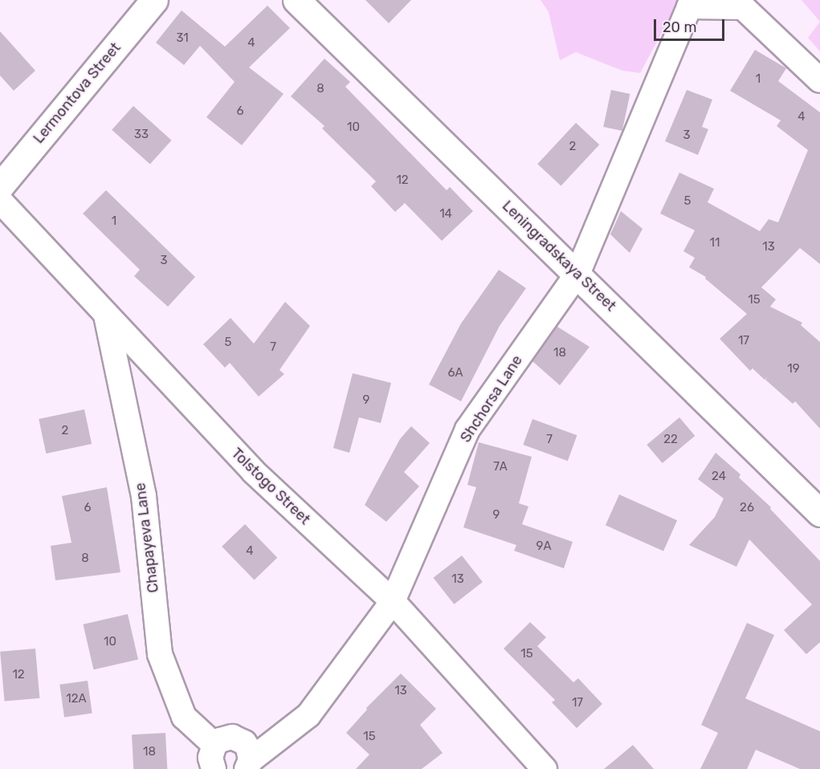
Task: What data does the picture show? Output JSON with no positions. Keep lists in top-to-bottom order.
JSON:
{
  "streets": {
    "street": [
      "Lermontova Street",
      "Leningradskaya Street",
      "Shchorsa Lane",
      "Tolstogo Street",
      "Chapayeva Lane"
    ]
  },
  "crossings": [
    ["Leningradskaya Street", "Shchorsa Lane"],
    ["Shchorsa Lane", "Tolstogo Street"],
    ["Tolstogo Street", "Chapayeva Lane"]
  ],
  "house_numbers": [
    "31",
    "4",
    "1",
    "8",
    "6",
    "4",
    "10",
    "33",
    "3",
    "2",
    "12",
    "5",
    "14",
    "1",
    "11",
    "13",
    "3",
    "15",
    "17",
    "5",
    "7",
    "18",
    "19",
    "6А",
    "9",
    "2",
    "7",
    "22",
    "7А",
    "24",
    "6",
    "26",
    "9",
    "9А",
    "4",
    "8",
    "13",
    "10",
    "15",
    "12",
    "13",
    "12А",
    "17",
    "15",
    "18"
  ],
  "scale_bar": "20 m"
}
